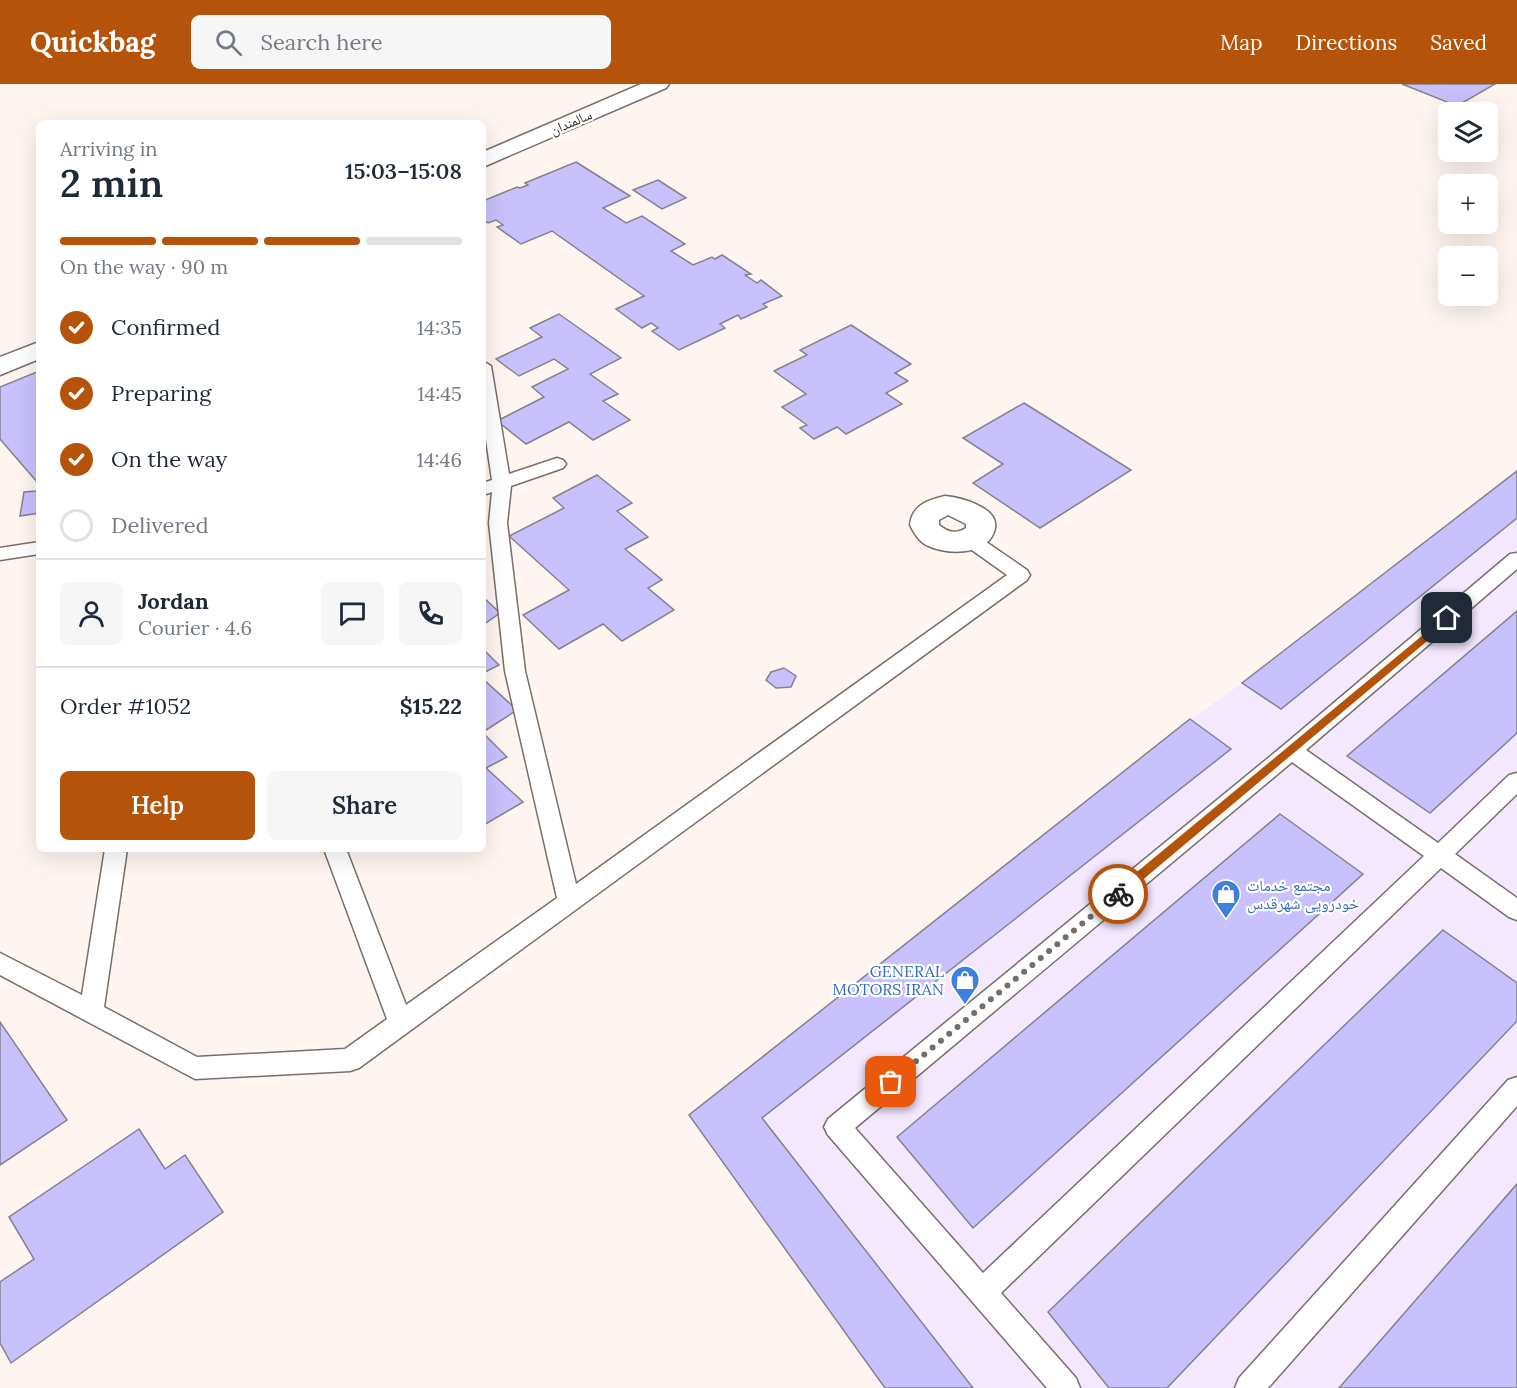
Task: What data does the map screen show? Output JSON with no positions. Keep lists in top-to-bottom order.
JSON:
{
  "streets": {
    "street": ["سالمندان"]
  },
  "places": {
    "shop": ["مجتمع خدمات خودرویی شهرقدس", "GENERAL MOTORS IRAN"]
  },
  "page": {
    "header": "Quickbag",
    "search": "Search here",
    "nav": ["Map", "Directions", "Saved"],
    "map_buttons": ["+", "−"],
    "heading": ["2 min", "Arriving in", "15:03–15:08"],
    "panel": [
      "Jordan",
      "Courier · 4.6",
      "Order #1052",
      "$15.22"
    ],
    "bar": "On the way · 90 m",
    "list": [
      ["Confirmed", "14:35"],
      ["Preparing", "14:45"],
      ["On the way", "14:46"],
      "Delivered"
    ],
    "buttons": ["Help", "Share"]
  }
}
